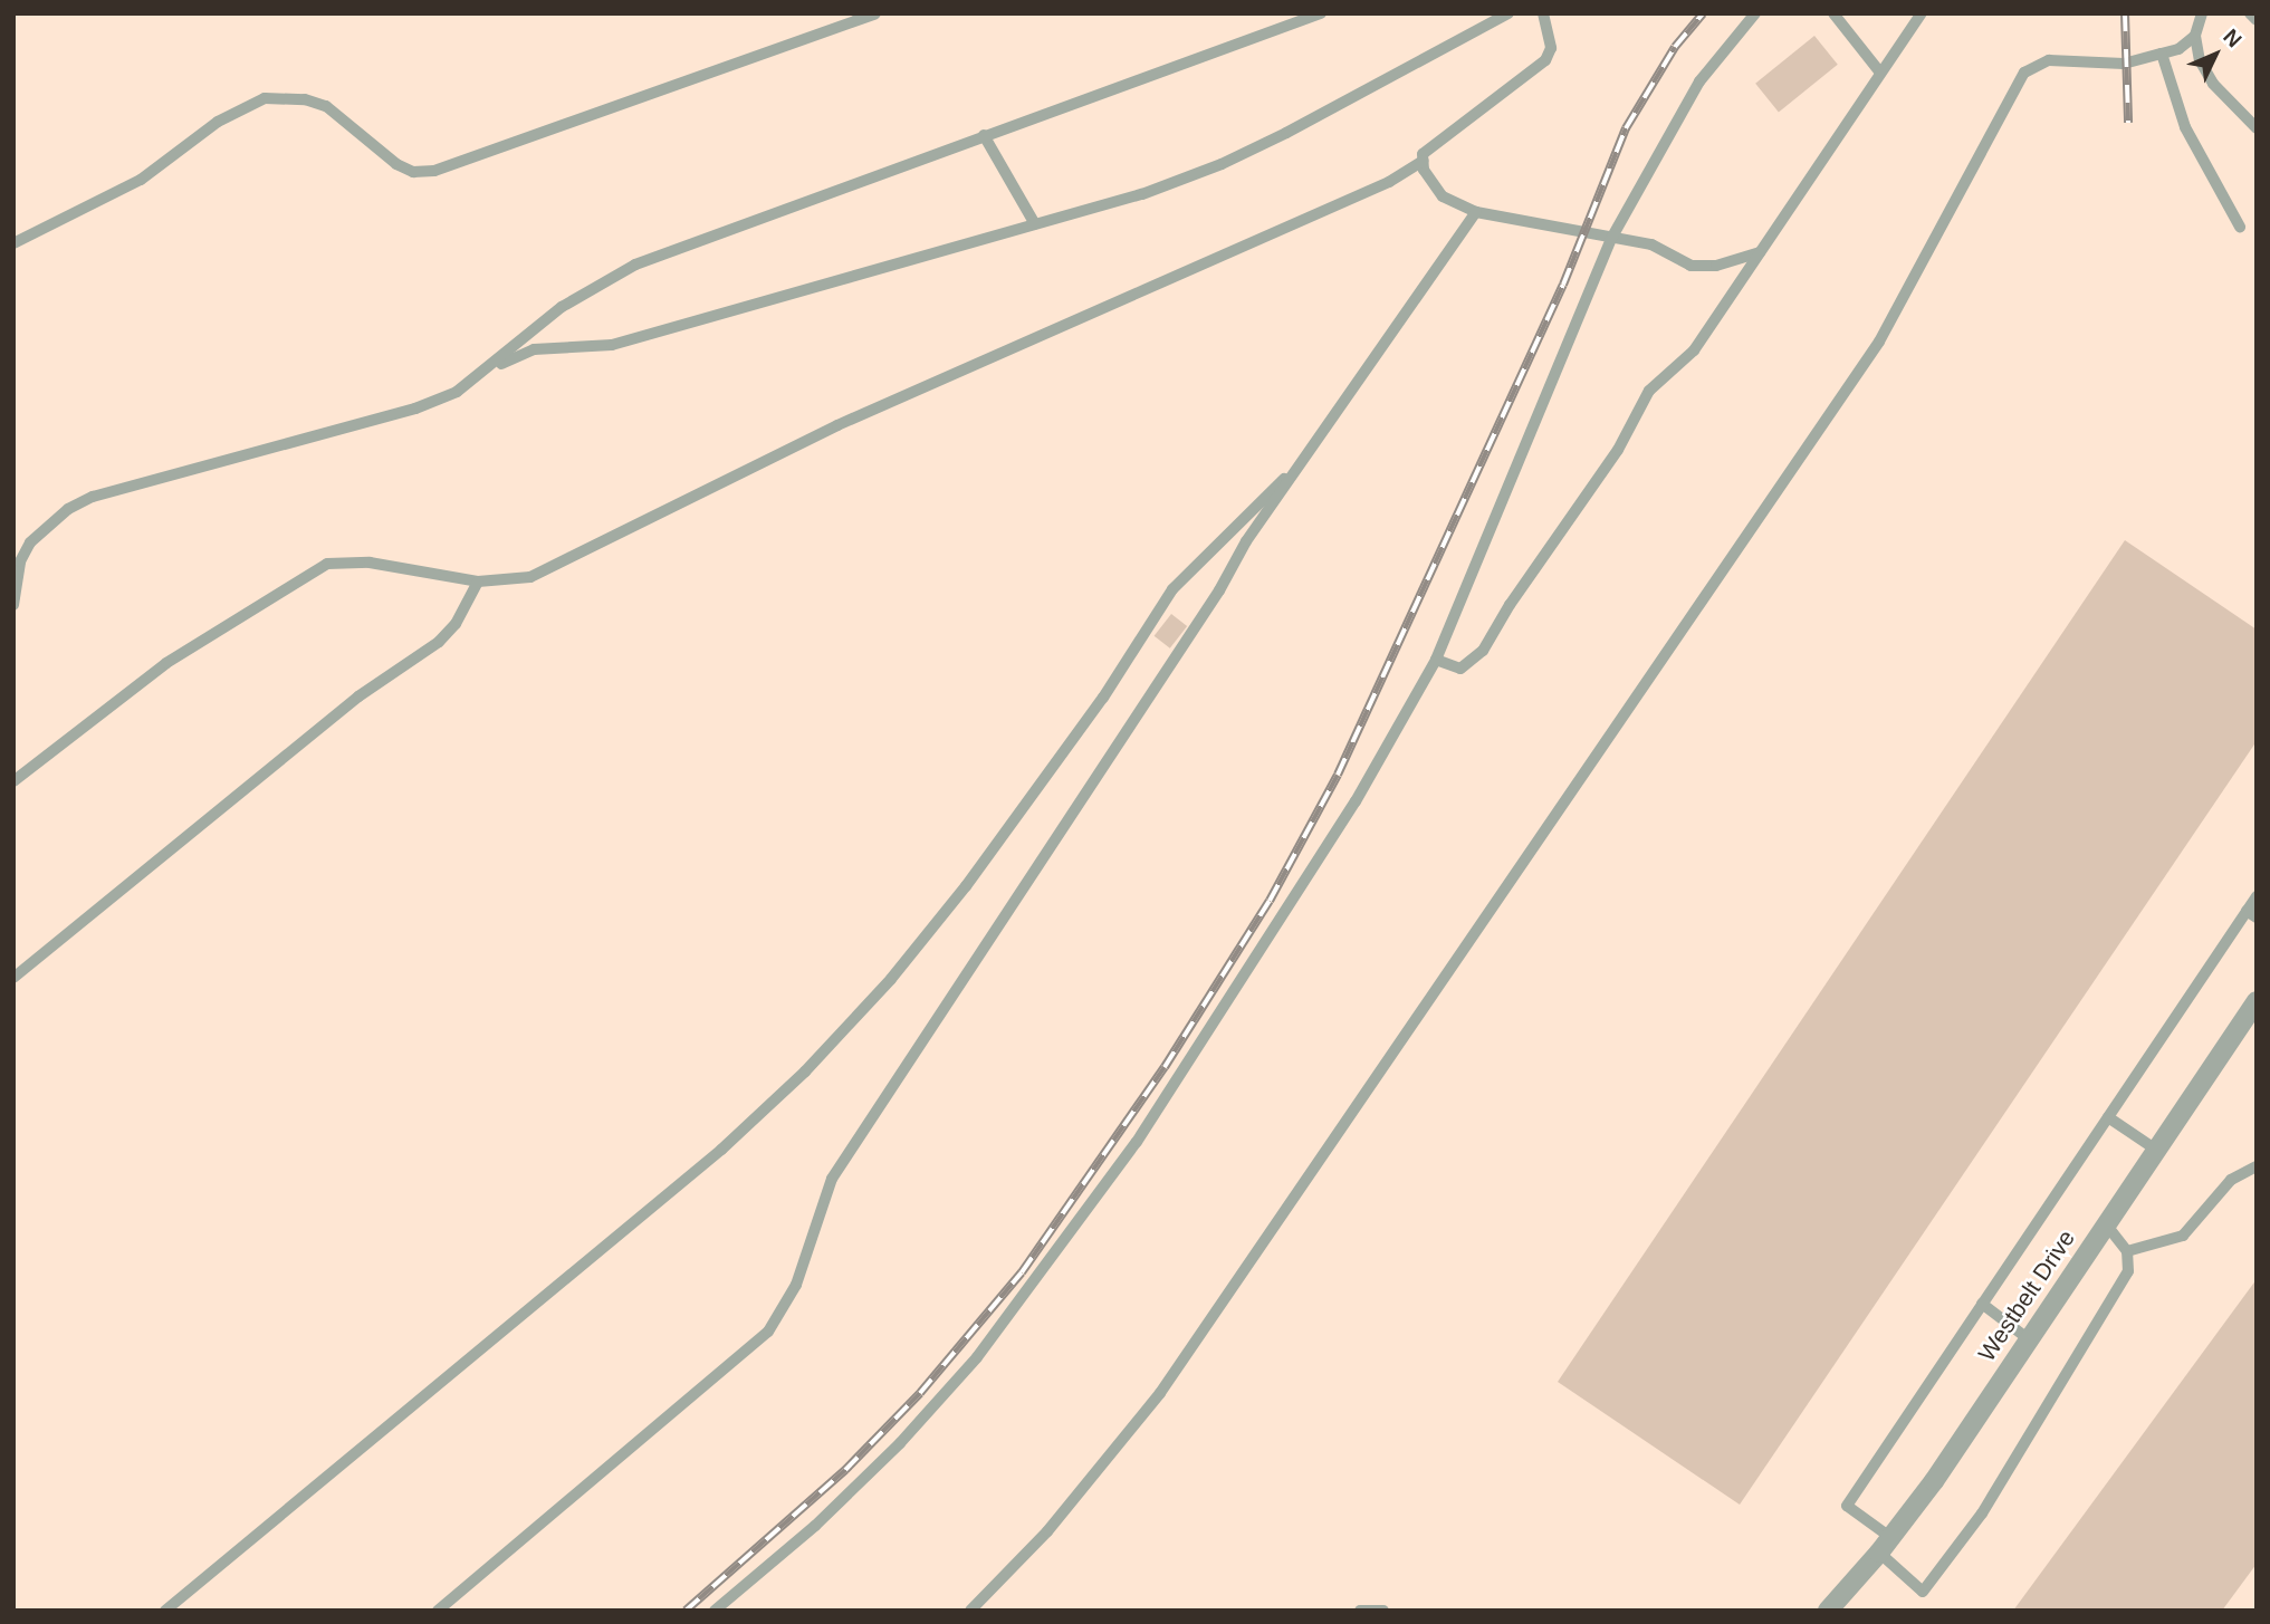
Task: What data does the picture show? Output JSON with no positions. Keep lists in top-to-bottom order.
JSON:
{
  "streets": {
    "street": ["Westbelt Drive"]
  },
  "north": "top right"
}
